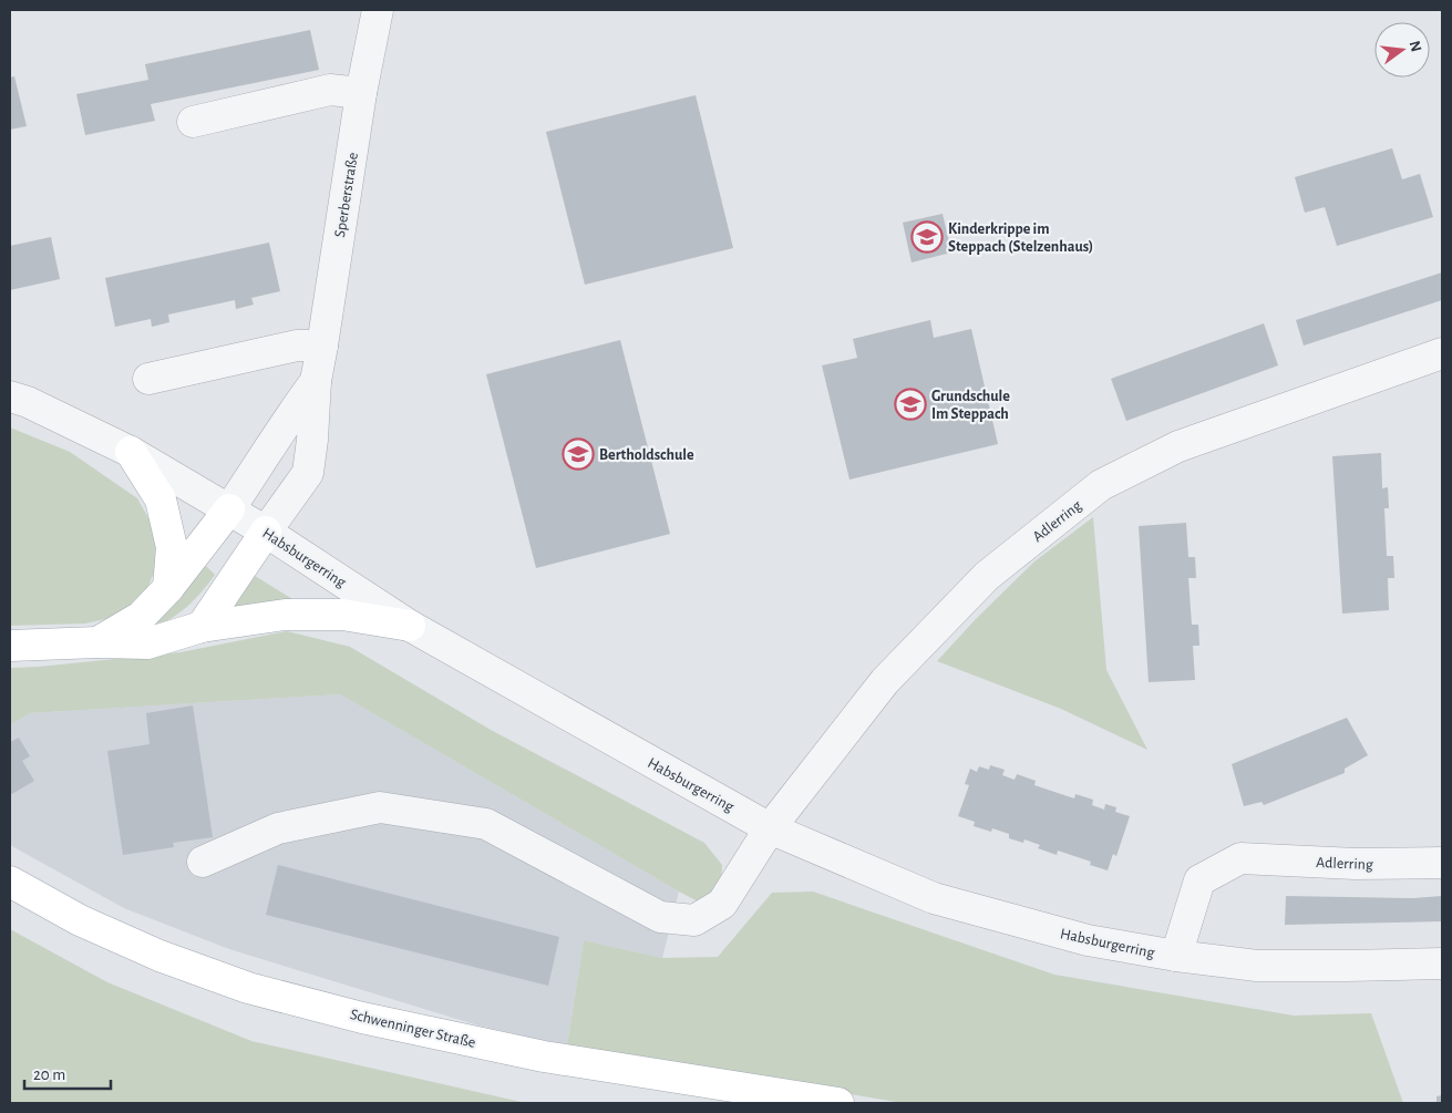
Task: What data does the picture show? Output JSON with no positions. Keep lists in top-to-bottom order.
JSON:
{
  "streets": {
    "main road": ["Schwenninger Straße"],
    "street": ["Sperberstraße", "Adlerring", "Habsburgerring"]
  },
  "crossings": [
    ["Sperberstraße", "Habsburgerring"],
    ["Adlerring", "Habsburgerring"]
  ],
  "places": {
    "school or university": ["Kinderkrippe im Steppach (Stelzenhaus)", "Grundschule Im Steppach", "Bertholdschule"]
  },
  "scale_bar": "20 m",
  "north": "right"
}
